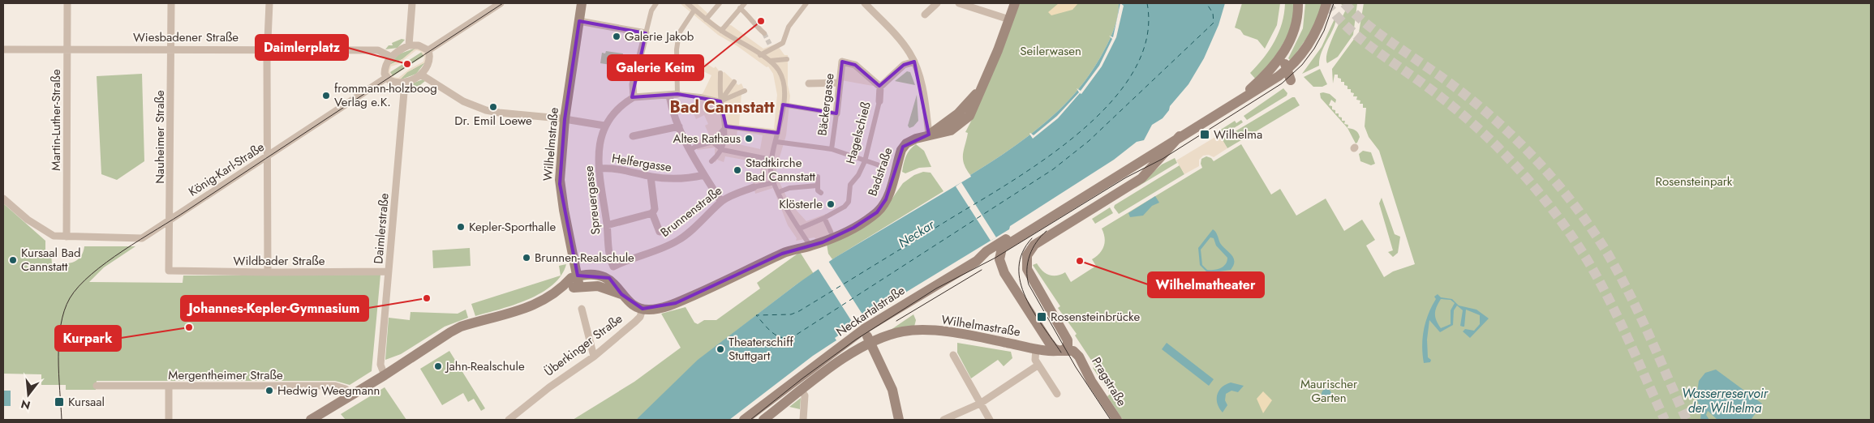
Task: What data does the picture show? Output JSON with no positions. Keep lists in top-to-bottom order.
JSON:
{
  "streets": {
    "main road": [
      "Wilhelmstraße",
      "Badstraße",
      "Neckartalstraße",
      "Wilhelmastraße",
      "Pragstraße"
    ],
    "street": [
      "Wiesbadener Straße",
      "Bäckergasse",
      "Martin-Luther-Straße",
      "Hagelschieß",
      "Nauheimer Straße",
      "Helfergasse",
      "König-Karl-Straße",
      "Spreuergasse",
      "Brunnenstraße",
      "Daimlerstraße",
      "Wildbader Straße",
      "Überkinger Straße",
      "Mergentheimer Straße"
    ]
  },
  "crossings": [
    ["Wiesbadener Straße", "Martin-Luther-Straße"],
    ["Wiesbadener Straße", "Nauheimer Straße"],
    ["Wiesbadener Straße", "König-Karl-Straße"],
    ["Wiesbadener Straße", "Daimlerstraße"],
    ["Bäckergasse", "Hagelschieß"],
    ["Martin-Luther-Straße", "König-Karl-Straße"],
    ["Nauheimer Straße", "König-Karl-Straße"],
    ["Nauheimer Straße", "Wildbader Straße"],
    ["Helfergasse", "Spreuergasse"],
    ["König-Karl-Straße", "Daimlerstraße"],
    ["Spreuergasse", "Brunnenstraße"],
    ["Daimlerstraße", "Wildbader Straße"],
    ["Neckartalstraße", "Wilhelmastraße"],
    ["Neckartalstraße", "Pragstraße"],
    ["Wilhelmastraße", "Pragstraße"]
  ],
  "districts": ["Bad Cannstatt"],
  "water": ["Neckar", "Wasserreservoir der Wilhelma"],
  "parks": ["Seilerwasen", "Rosensteinpark", "Maurischer Garten"],
  "places": {
    "other": [
      "Galerie Keim",
      "Galerie Jakob",
      "Daimlerplatz",
      "frommann-holzboog Verlag e.K.",
      "Dr. Emil Loewe",
      "Altes Rathaus",
      "Stadtkirche Bad Cannstatt",
      "Klösterle",
      "Kepler-Sporthalle",
      "Brunnen-Realschule",
      "Kursaal Bad Cannstatt",
      "Wilhelmatheater",
      "Johannes-Kepler-Gymnasium",
      "Kurpark",
      "Theaterschiff Stuttgart",
      "Jahn-Realschule",
      "Hedwig Weegmann"
    ],
    "transit": ["Wilhelma", "Rosensteinbrücke", "Kursaal"]
  },
  "north": "bottom"
}
